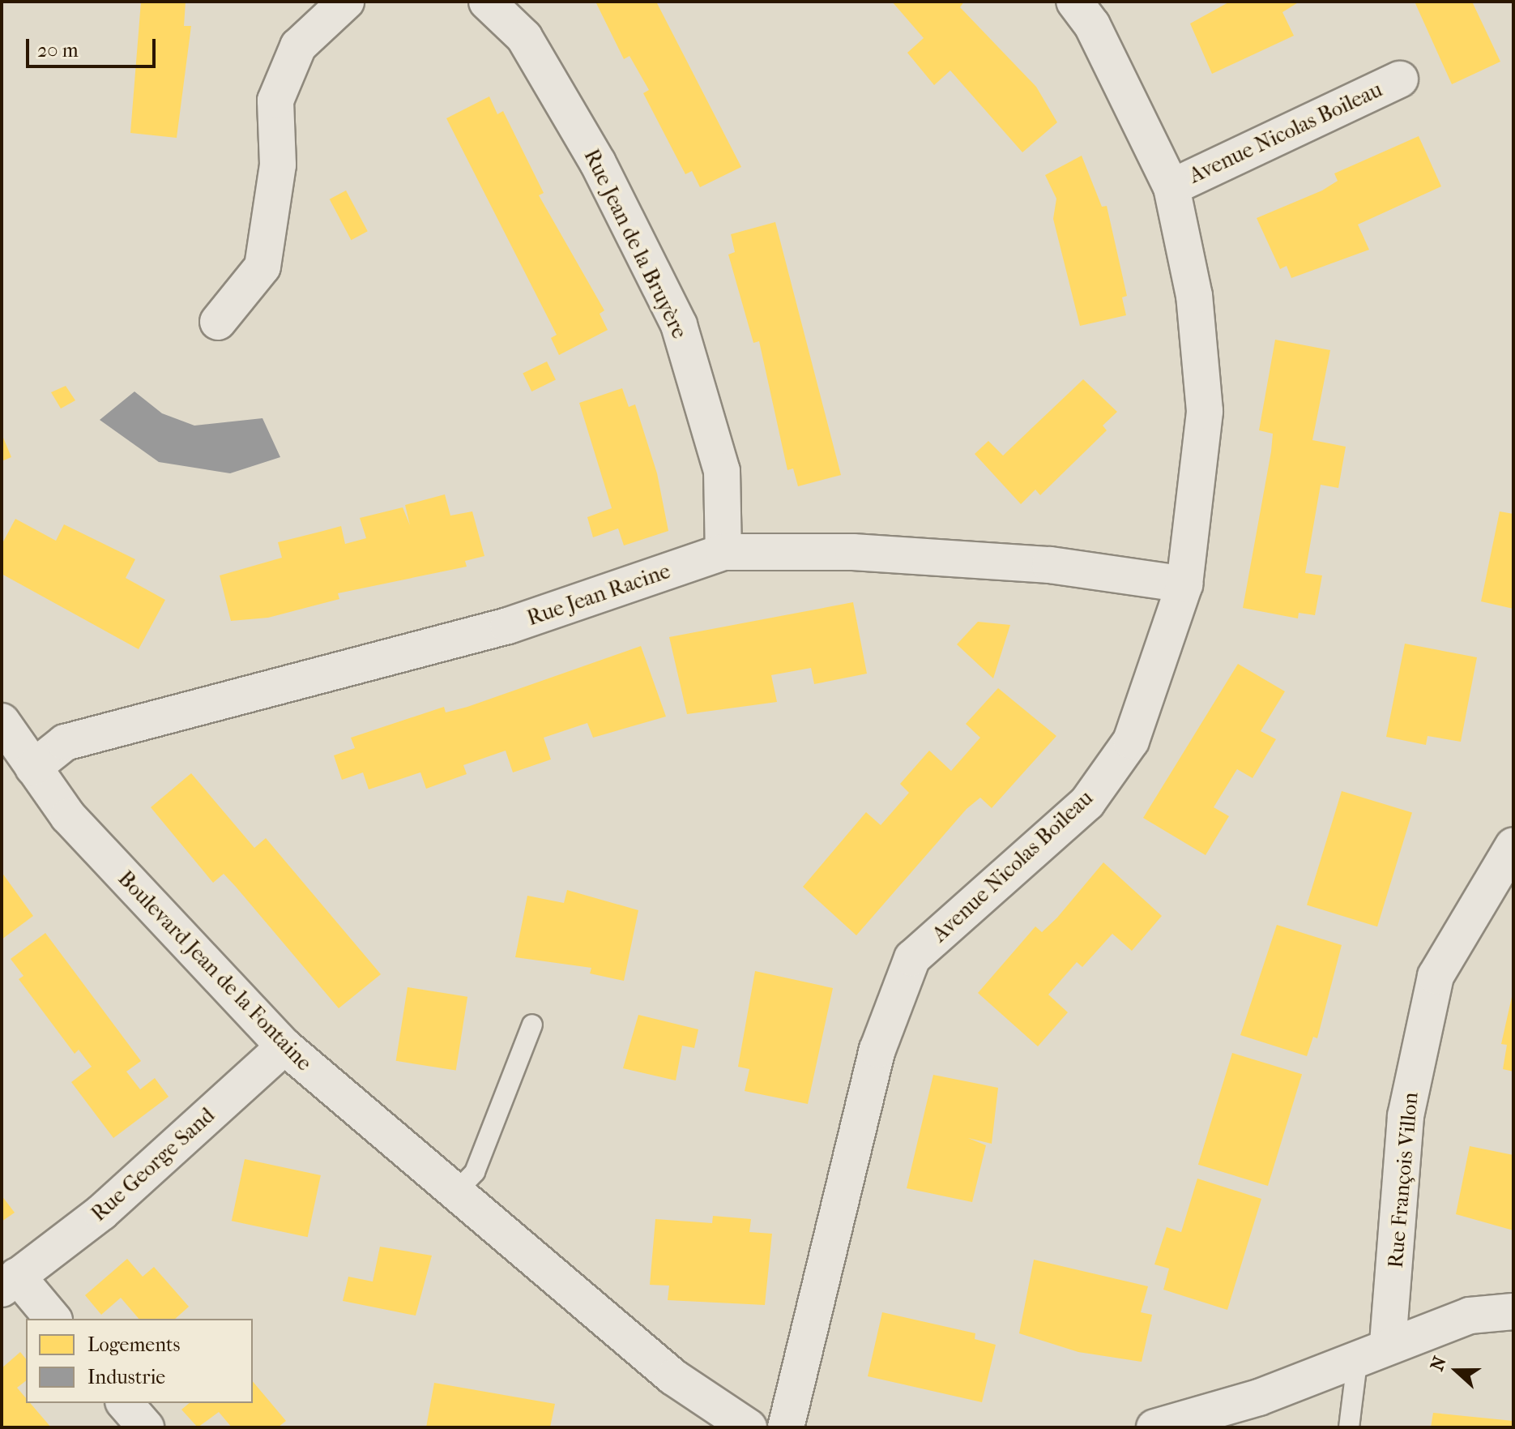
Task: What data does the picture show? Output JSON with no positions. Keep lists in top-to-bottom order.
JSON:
{
  "streets": {
    "street": [
      "Avenue Nicolas Boileau",
      "Rue Jean de la Bruyère",
      "Rue Jean Racine",
      "Boulevard Jean de la Fontaine",
      "Rue George Sand",
      "Rue François Villon"
    ]
  },
  "crossings": [
    ["Avenue Nicolas Boileau", "Rue Jean Racine"],
    ["Rue Jean de la Bruyère", "Rue Jean Racine"],
    ["Rue Jean Racine", "Boulevard Jean de la Fontaine"],
    ["Boulevard Jean de la Fontaine", "Rue George Sand"]
  ],
  "legend": ["Logements", "Industrie"],
  "scale_bar": "20 m",
  "north": "left"
}
